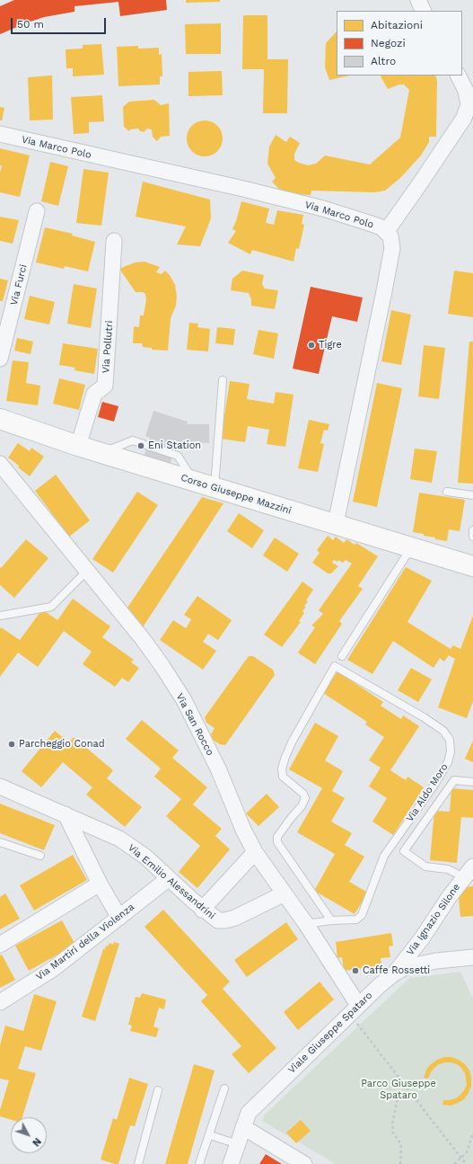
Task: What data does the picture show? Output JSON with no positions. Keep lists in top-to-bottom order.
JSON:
{
  "streets": {
    "main road": ["Corso Giuseppe Mazzini"],
    "street": [
      "Via Marco Polo",
      "Via Furci",
      "Via Pollutri",
      "Via San Rocco",
      "Via Emilio Alessandrini",
      "Via Ignazio Silone",
      "Via Martiri della Violenza",
      "Viale Giuseppe Spataro"
    ],
    "lane": ["Via Aldo Moro"]
  },
  "crossings": [
    ["Via Marco Polo", "Corso Giuseppe Mazzini"],
    ["Via Pollutri", "Corso Giuseppe Mazzini"],
    ["Via San Rocco", "Via Aldo Moro"],
    ["Via San Rocco", "Via Emilio Alessandrini"],
    ["Via San Rocco", "Viale Giuseppe Spataro"],
    ["Via Emilio Alessandrini", "Via Martiri della Violenza"],
    ["Via Ignazio Silone", "Viale Giuseppe Spataro"]
  ],
  "parks": ["Parco Giuseppe Spataro"],
  "places": [
    "Tigre",
    "Eni Station",
    "Parcheggio Conad",
    "Caffe Rossetti"
  ],
  "legend": ["Abitazioni", "Negozi", "Altro"],
  "scale_bar": "50 m",
  "north": "bottom right"
}
